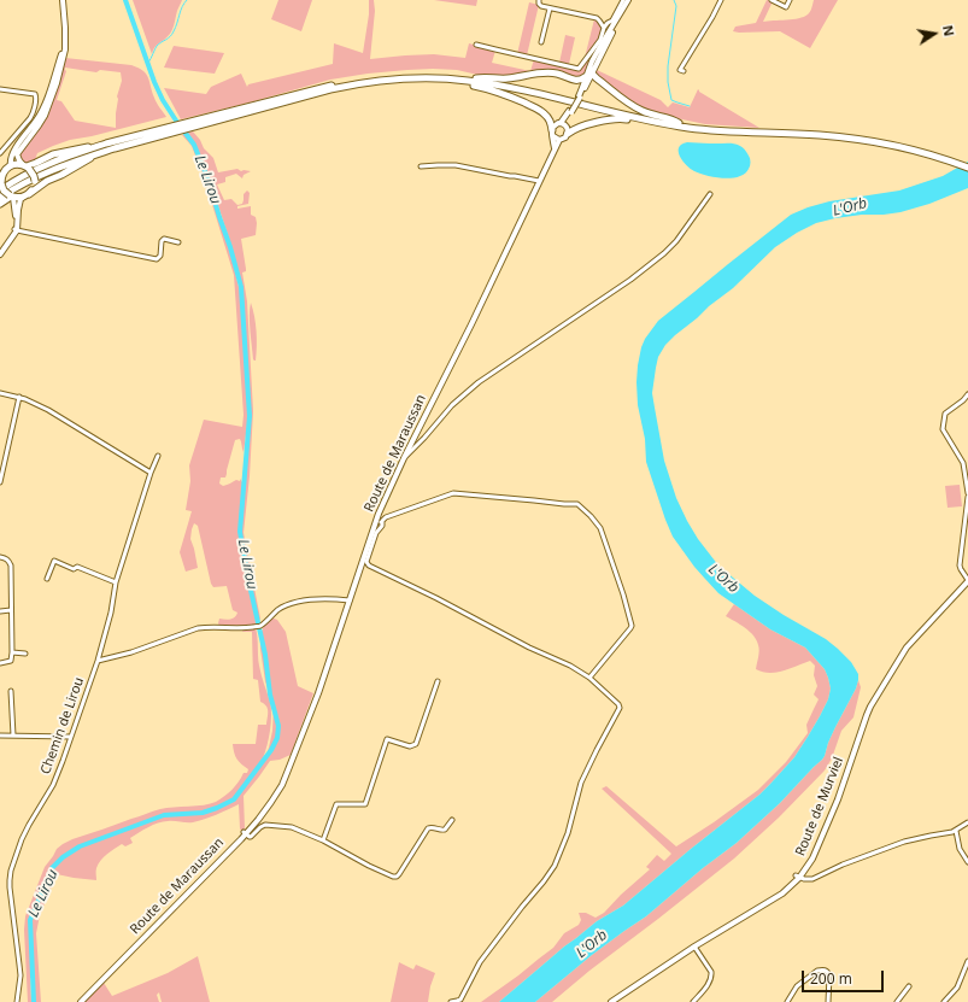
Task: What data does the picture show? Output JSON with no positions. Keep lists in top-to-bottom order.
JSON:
{
  "streets": {
    "main road": ["Route de Maraussan", "Route de Murviel"],
    "street": ["Chemin de Lirou"]
  },
  "water": ["Le Lirou", "L'Orb"],
  "scale_bar": "200 m",
  "north": "right"
}
